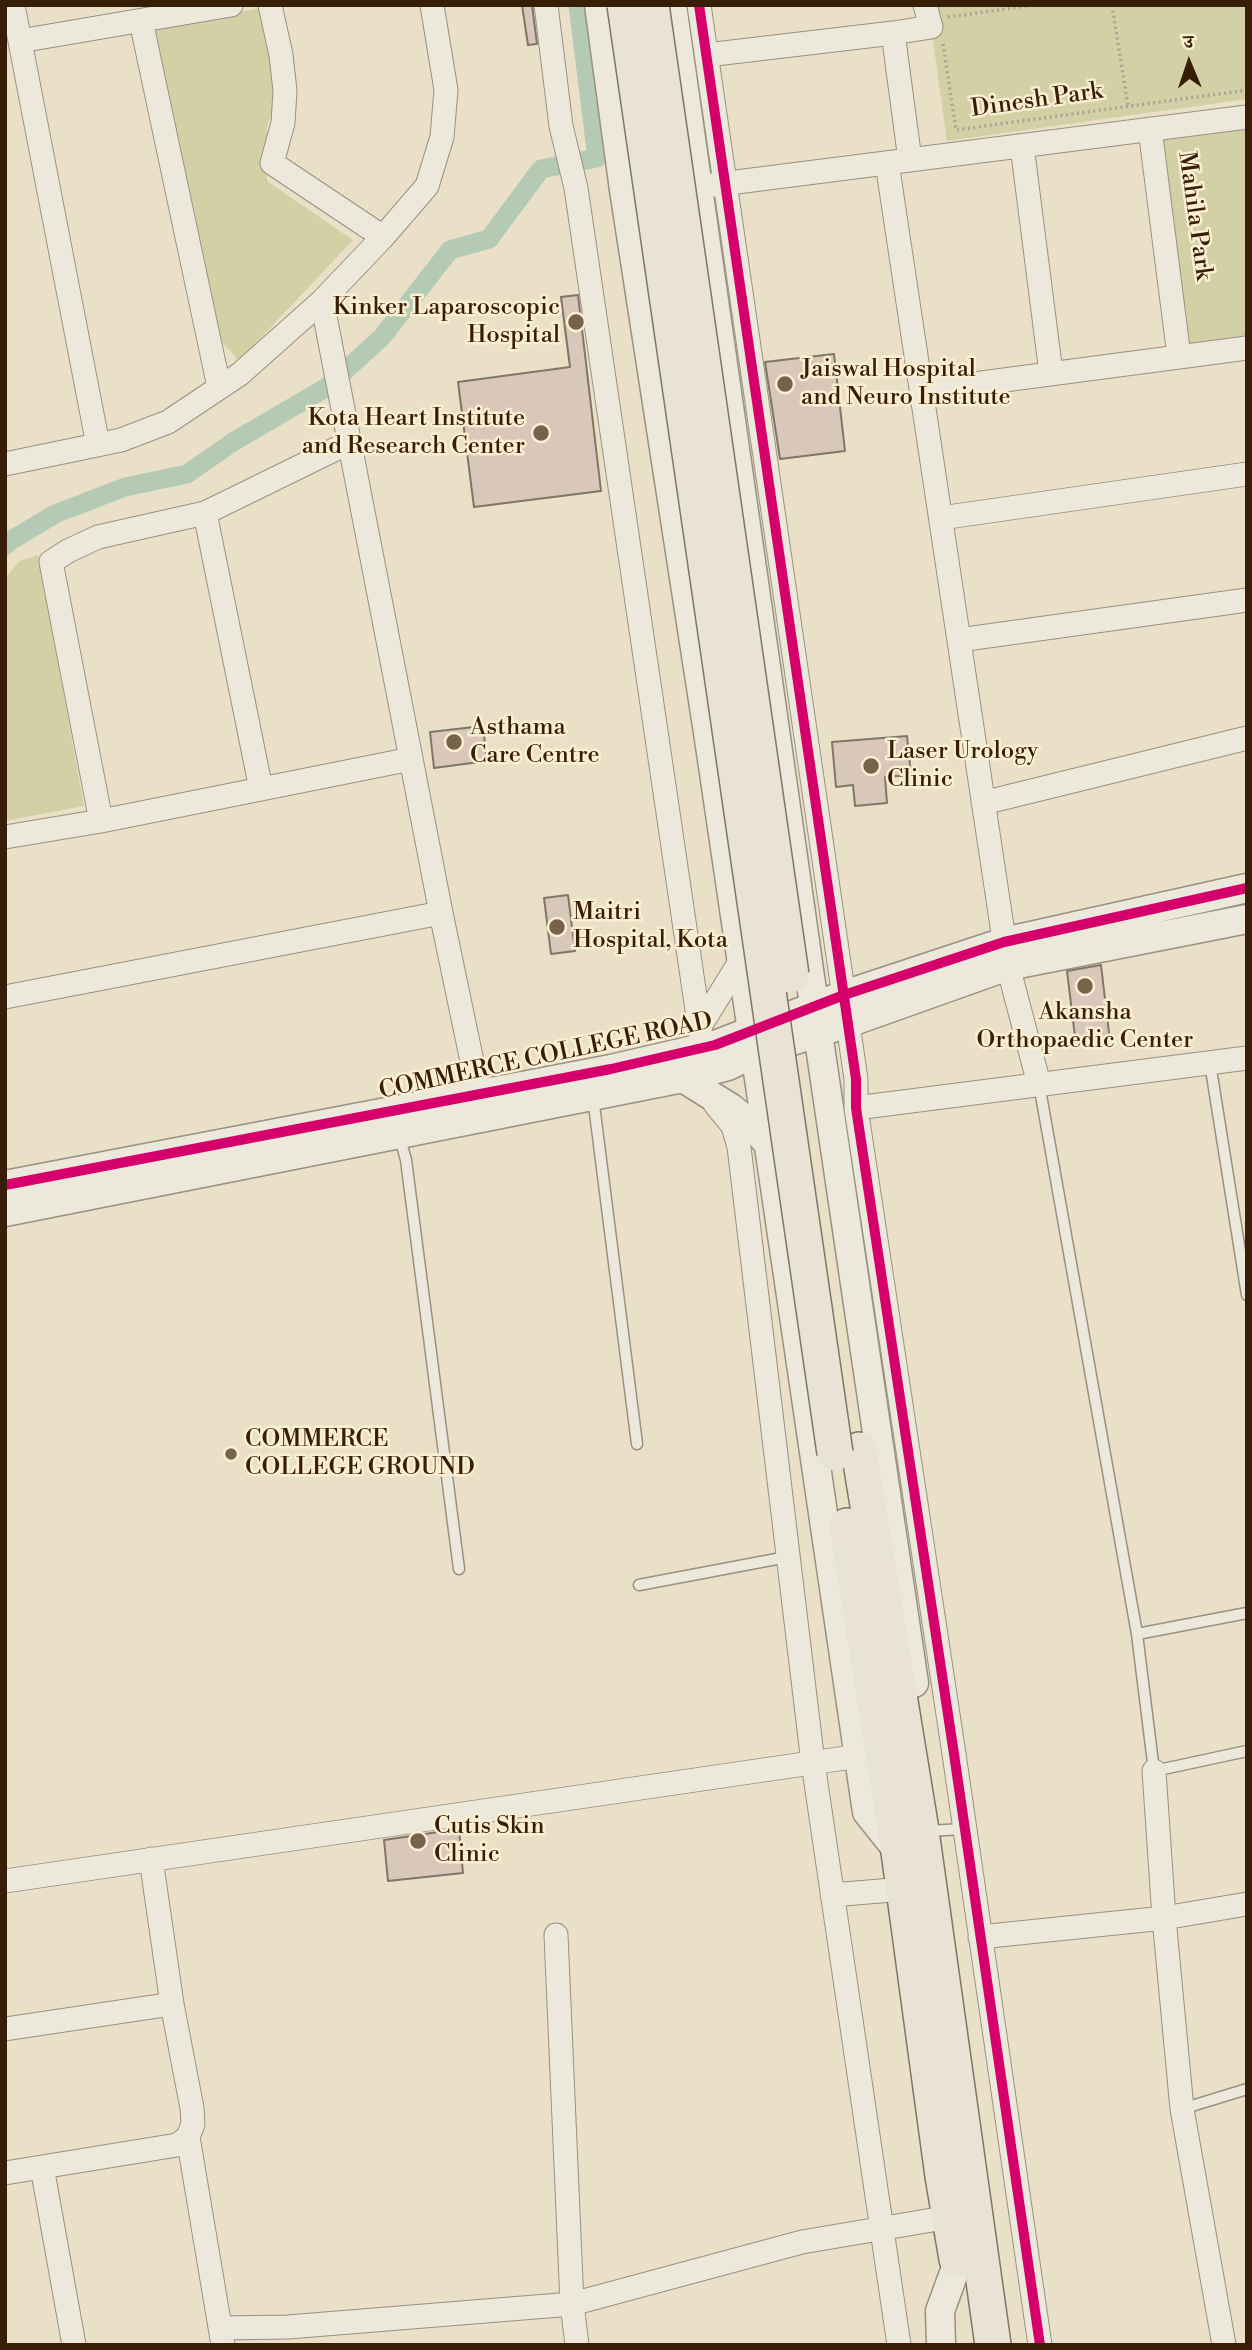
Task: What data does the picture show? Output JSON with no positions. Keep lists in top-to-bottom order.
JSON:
{
  "streets": {
    "street": ["COMMERCE COLLEGE ROAD"],
    "path": ["Dinesh Park"]
  },
  "places": [
    "Kinker Laparoscopic Hospital",
    "Jaiswal Hospital and Neuro Institute",
    "Kota Heart Institute and Research Center",
    "Asthama Care Centre",
    "Laser Urology Clinic",
    "Maitri Hospital, Kota",
    "Akansha Orthopaedic Center",
    "COMMERCE COLLEGE GROUND",
    "Cutis Skin Clinic"
  ],
  "north": "top"
}
